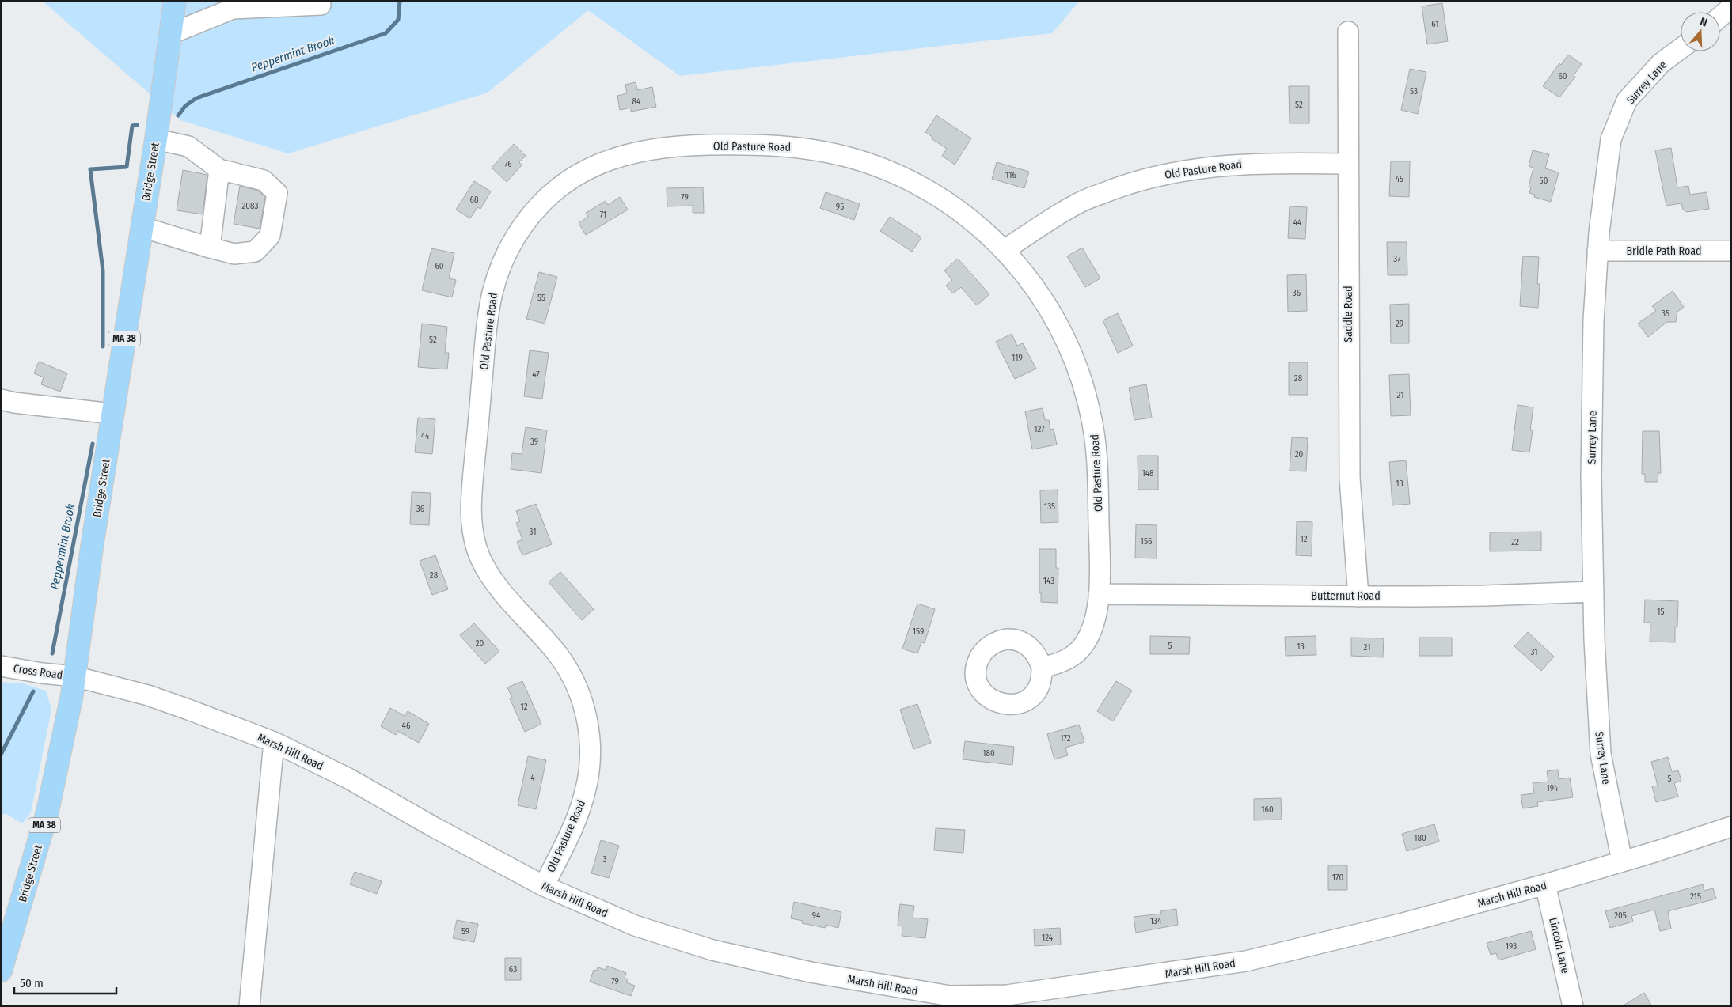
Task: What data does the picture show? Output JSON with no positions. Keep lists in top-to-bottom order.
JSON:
{
  "streets": {
    "main road": ["Bridge Street", "MA 38"],
    "street": [
      "Surrey Lane",
      "Old Pasture Road",
      "Bridle Path Road",
      "Saddle Road",
      "Butternut Road",
      "Cross Road",
      "Marsh Hill Road",
      "Lincoln Lane"
    ]
  },
  "crossings": [
    ["Surrey Lane", "Bridle Path Road"],
    ["Surrey Lane", "Butternut Road"],
    ["Surrey Lane", "Marsh Hill Road"],
    ["Old Pasture Road", "Saddle Road"],
    ["Old Pasture Road", "Butternut Road"],
    ["Old Pasture Road", "Marsh Hill Road"],
    ["Bridge Street", "Cross Road"],
    ["Bridge Street", "Marsh Hill Road"],
    ["Saddle Road", "Butternut Road"],
    ["Cross Road", "Marsh Hill Road"],
    ["Marsh Hill Road", "Lincoln Lane"]
  ],
  "water": ["Peppermint Brook"],
  "house_numbers": [
    "61",
    "60",
    "53",
    "84",
    "52",
    "76",
    "116",
    "45",
    "50",
    "79",
    "68",
    "2083",
    "95",
    "71",
    "44",
    "37",
    "60",
    "36",
    "55",
    "35",
    "29",
    "52",
    "119",
    "47",
    "28",
    "21",
    "127",
    "44",
    "39",
    "20",
    "148",
    "13",
    "135",
    "36",
    "31",
    "12",
    "156",
    "22",
    "28",
    "143",
    "15",
    "159",
    "20",
    "5",
    "13",
    "21",
    "31",
    "12",
    "46",
    "172",
    "180",
    "4",
    "5",
    "194",
    "160",
    "180",
    "3",
    "170",
    "215",
    "94",
    "205",
    "134",
    "59",
    "124",
    "193",
    "63",
    "79"
  ],
  "scale_bar": "50 m",
  "north": "top"
}
